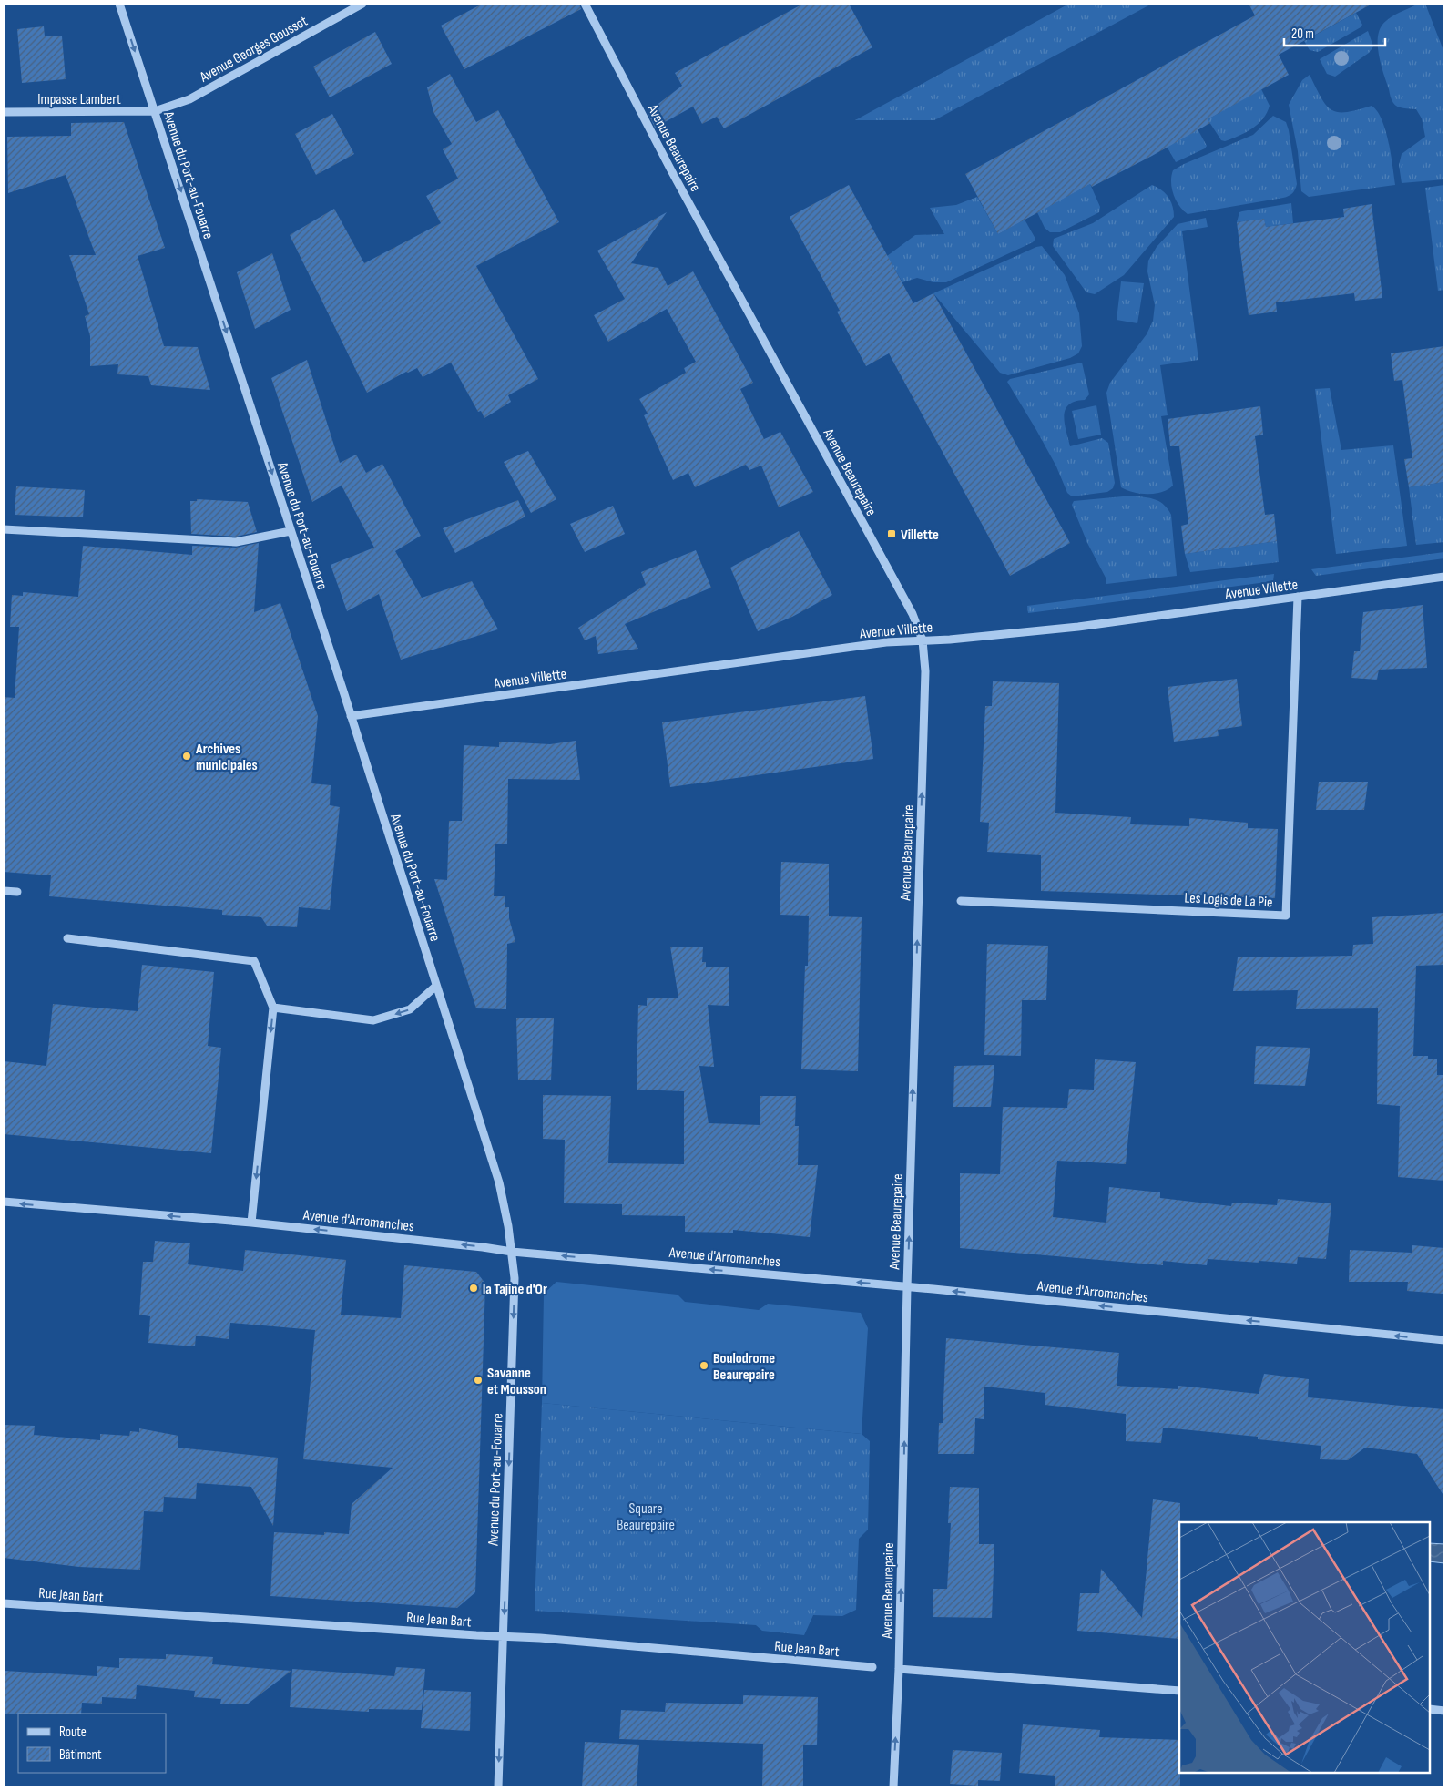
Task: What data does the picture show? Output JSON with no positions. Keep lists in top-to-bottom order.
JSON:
{
  "streets": {
    "street": [
      "Avenue Georges Goussot",
      "Impasse Lambert",
      "Avenue Beaurepaire",
      "Avenue du Port-au-Fouarre",
      "Avenue Villette",
      "Les Logis de La Pie",
      "Avenue d'Arromanches",
      "Rue Jean Bart"
    ]
  },
  "crossings": [
    ["Avenue Georges Goussot", "Impasse Lambert"],
    ["Avenue Georges Goussot", "Avenue du Port-au-Fouarre"],
    ["Impasse Lambert", "Avenue du Port-au-Fouarre"],
    ["Avenue Beaurepaire", "Avenue Villette"],
    ["Avenue Beaurepaire", "Avenue d'Arromanches"],
    ["Avenue du Port-au-Fouarre", "Avenue Villette"],
    ["Avenue du Port-au-Fouarre", "Avenue d'Arromanches"],
    ["Avenue du Port-au-Fouarre", "Rue Jean Bart"],
    ["Avenue Villette", "Les Logis de La Pie"]
  ],
  "one_way": ["Avenue Beaurepaire", "Avenue du Port-au-Fouarre", "Avenue d'Arromanches"],
  "parks": ["Square Beaurepaire"],
  "places": {
    "transit": ["Villette"],
    "other": [
      "Archives municipales",
      "la Tajine d'Or",
      "Boulodrome Beaurepaire",
      "Savanne et Mousson"
    ]
  },
  "legend": ["Route", "Bâtiment"],
  "scale_bar": "20 m"
}
